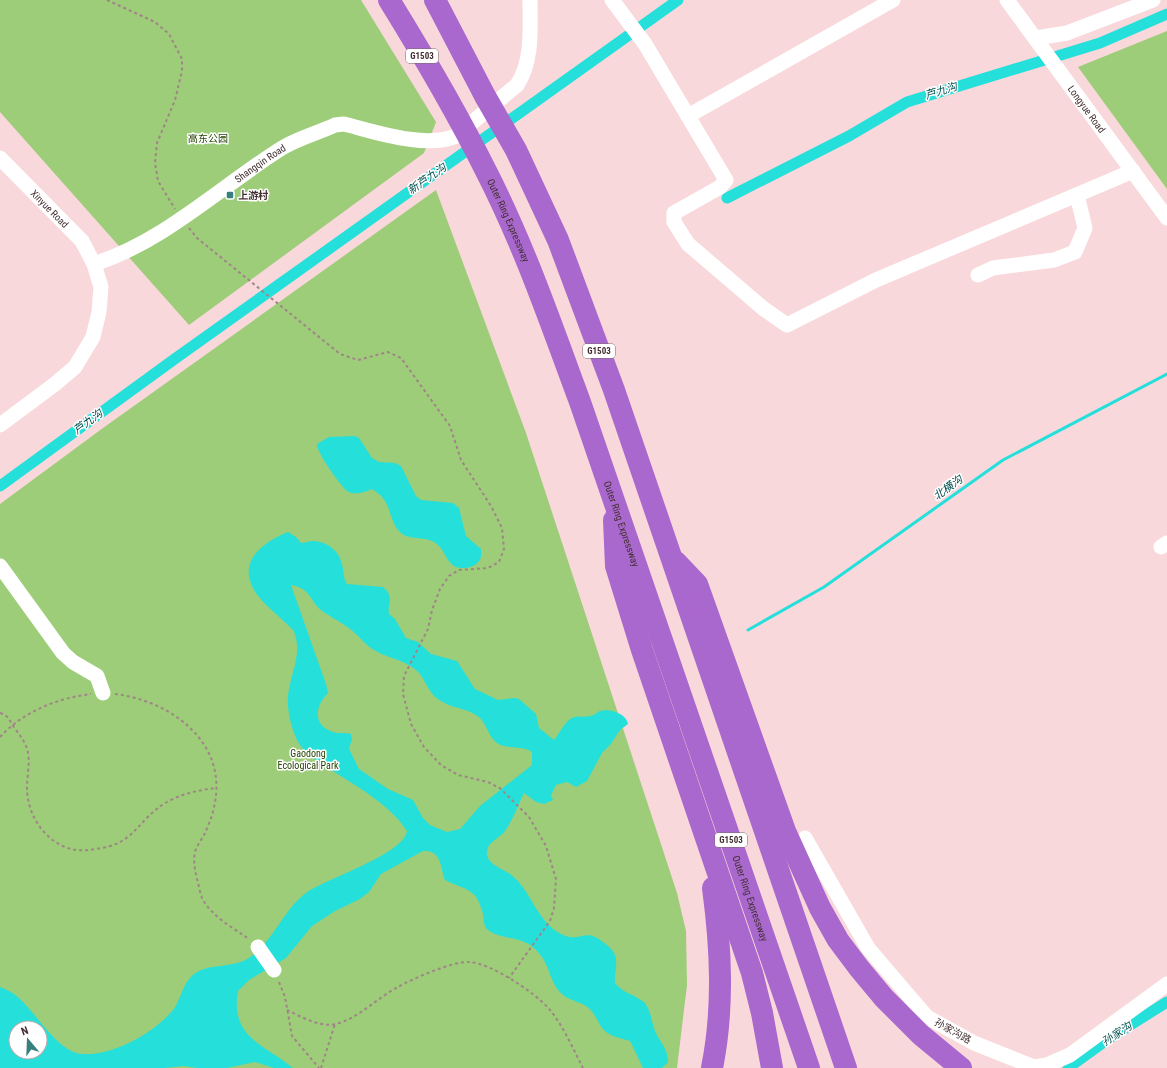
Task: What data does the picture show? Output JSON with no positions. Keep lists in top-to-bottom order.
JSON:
{
  "streets": {
    "highway": ["G1503", "Outer Ring Expressway"],
    "street": [
      "Longyue Road",
      "Shangqin Road",
      "Xinyue Road",
      "孙家沟路"
    ]
  },
  "crossings": [
    ["Shangqin Road", "Xinyue Road"]
  ],
  "water": [
    "芦九沟",
    "新芦九沟",
    "北横沟",
    "孙家沟"
  ],
  "parks": ["高东公园", "Gaodong Ecological Park"],
  "places": {
    "transit": ["上游村"]
  },
  "north": "top"
}
